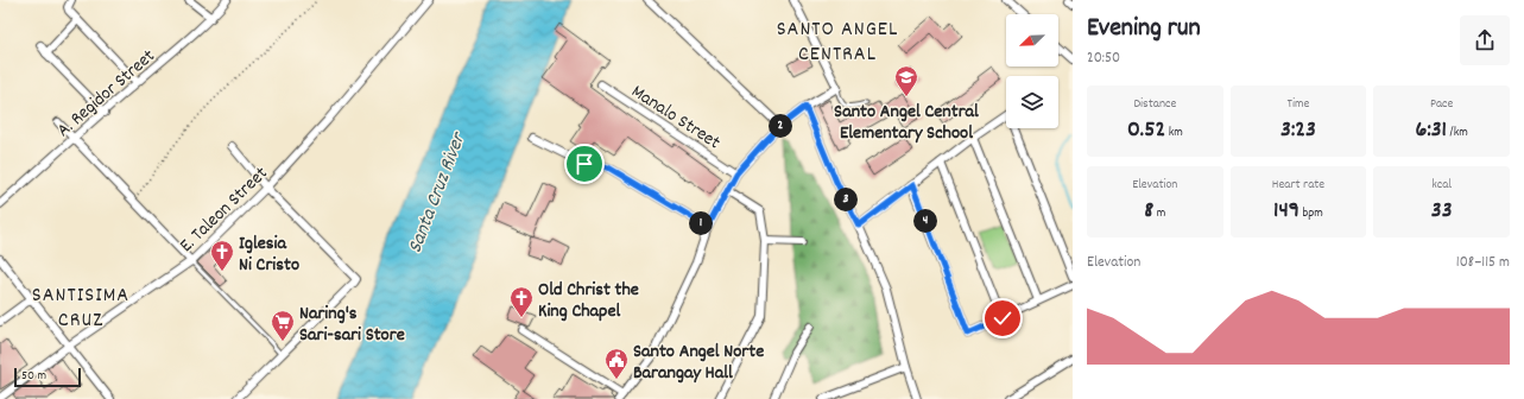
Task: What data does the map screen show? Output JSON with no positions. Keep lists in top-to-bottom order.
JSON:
{
  "streets": {
    "street": ["A. Regidor Street", "Manalo Street", "E. Taleon Street"]
  },
  "districts": ["SANTO ANGEL CENTRAL", "SANTISIMA CRUZ"],
  "water": ["Santa Cruz River"],
  "places": {
    "school or university": ["Santo Angel Central Elementary School"],
    "church": ["Iglesia Ni Cristo", "Old Christ the King Chapel"],
    "supermarket": ["Naring's Sari-sari Store"],
    "public building": ["Santo Angel Norte Barangay Hall"]
  },
  "scale_bar": "50 m",
  "north": "bottom left",
  "page": {
    "heading": ["Evening run", "20:50"],
    "stats": [
      ["Distance", "0.52 km"],
      ["Time", "3:23"],
      ["Pace", "6:31 /km"],
      ["Elevation", "8 m"],
      ["Heart rate", "149 bpm"],
      ["kcal", "33"]
    ],
    "pins": [
      "2",
      "3",
      "4",
      "1"
    ],
    "chart": ["Elevation", "108–115 m"],
    "scale": "50 m"
  }
}
